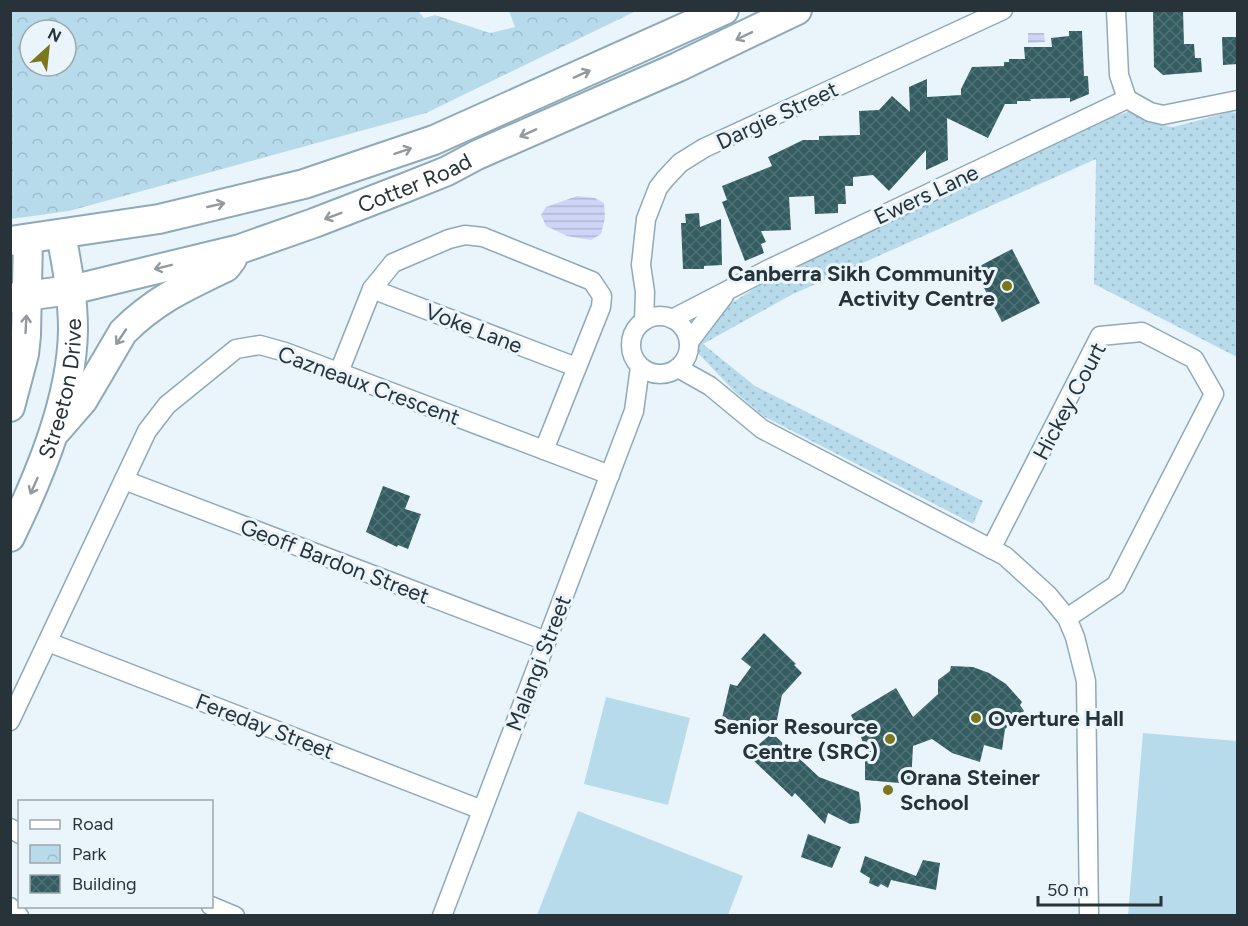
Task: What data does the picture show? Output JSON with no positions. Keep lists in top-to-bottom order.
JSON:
{
  "streets": {
    "main road": ["Cotter Road", "Streeton Drive"],
    "street": [
      "Dargie Street",
      "Ewers Lane",
      "Voke Lane",
      "Cazneaux Crescent",
      "Hickey Court",
      "Geoff Bardon Street",
      "Malangi Street",
      "Fereday Street"
    ]
  },
  "crossings": [
    ["Dargie Street", "Ewers Lane"],
    ["Dargie Street", "Malangi Street"],
    ["Cotter Road", "Streeton Drive"],
    ["Ewers Lane", "Malangi Street"],
    ["Cazneaux Crescent", "Geoff Bardon Street"],
    ["Cazneaux Crescent", "Malangi Street"],
    ["Cazneaux Crescent", "Fereday Street"],
    ["Geoff Bardon Street", "Malangi Street"],
    ["Malangi Street", "Fereday Street"]
  ],
  "places": [
    "Canberra Sikh Community Activity Centre",
    "Overture Hall",
    "Senior Resource Centre (SRC)",
    "Orana Steiner School"
  ],
  "legend": ["Road", "Park", "Building"],
  "scale_bar": "50 m",
  "north": "top right"
}
